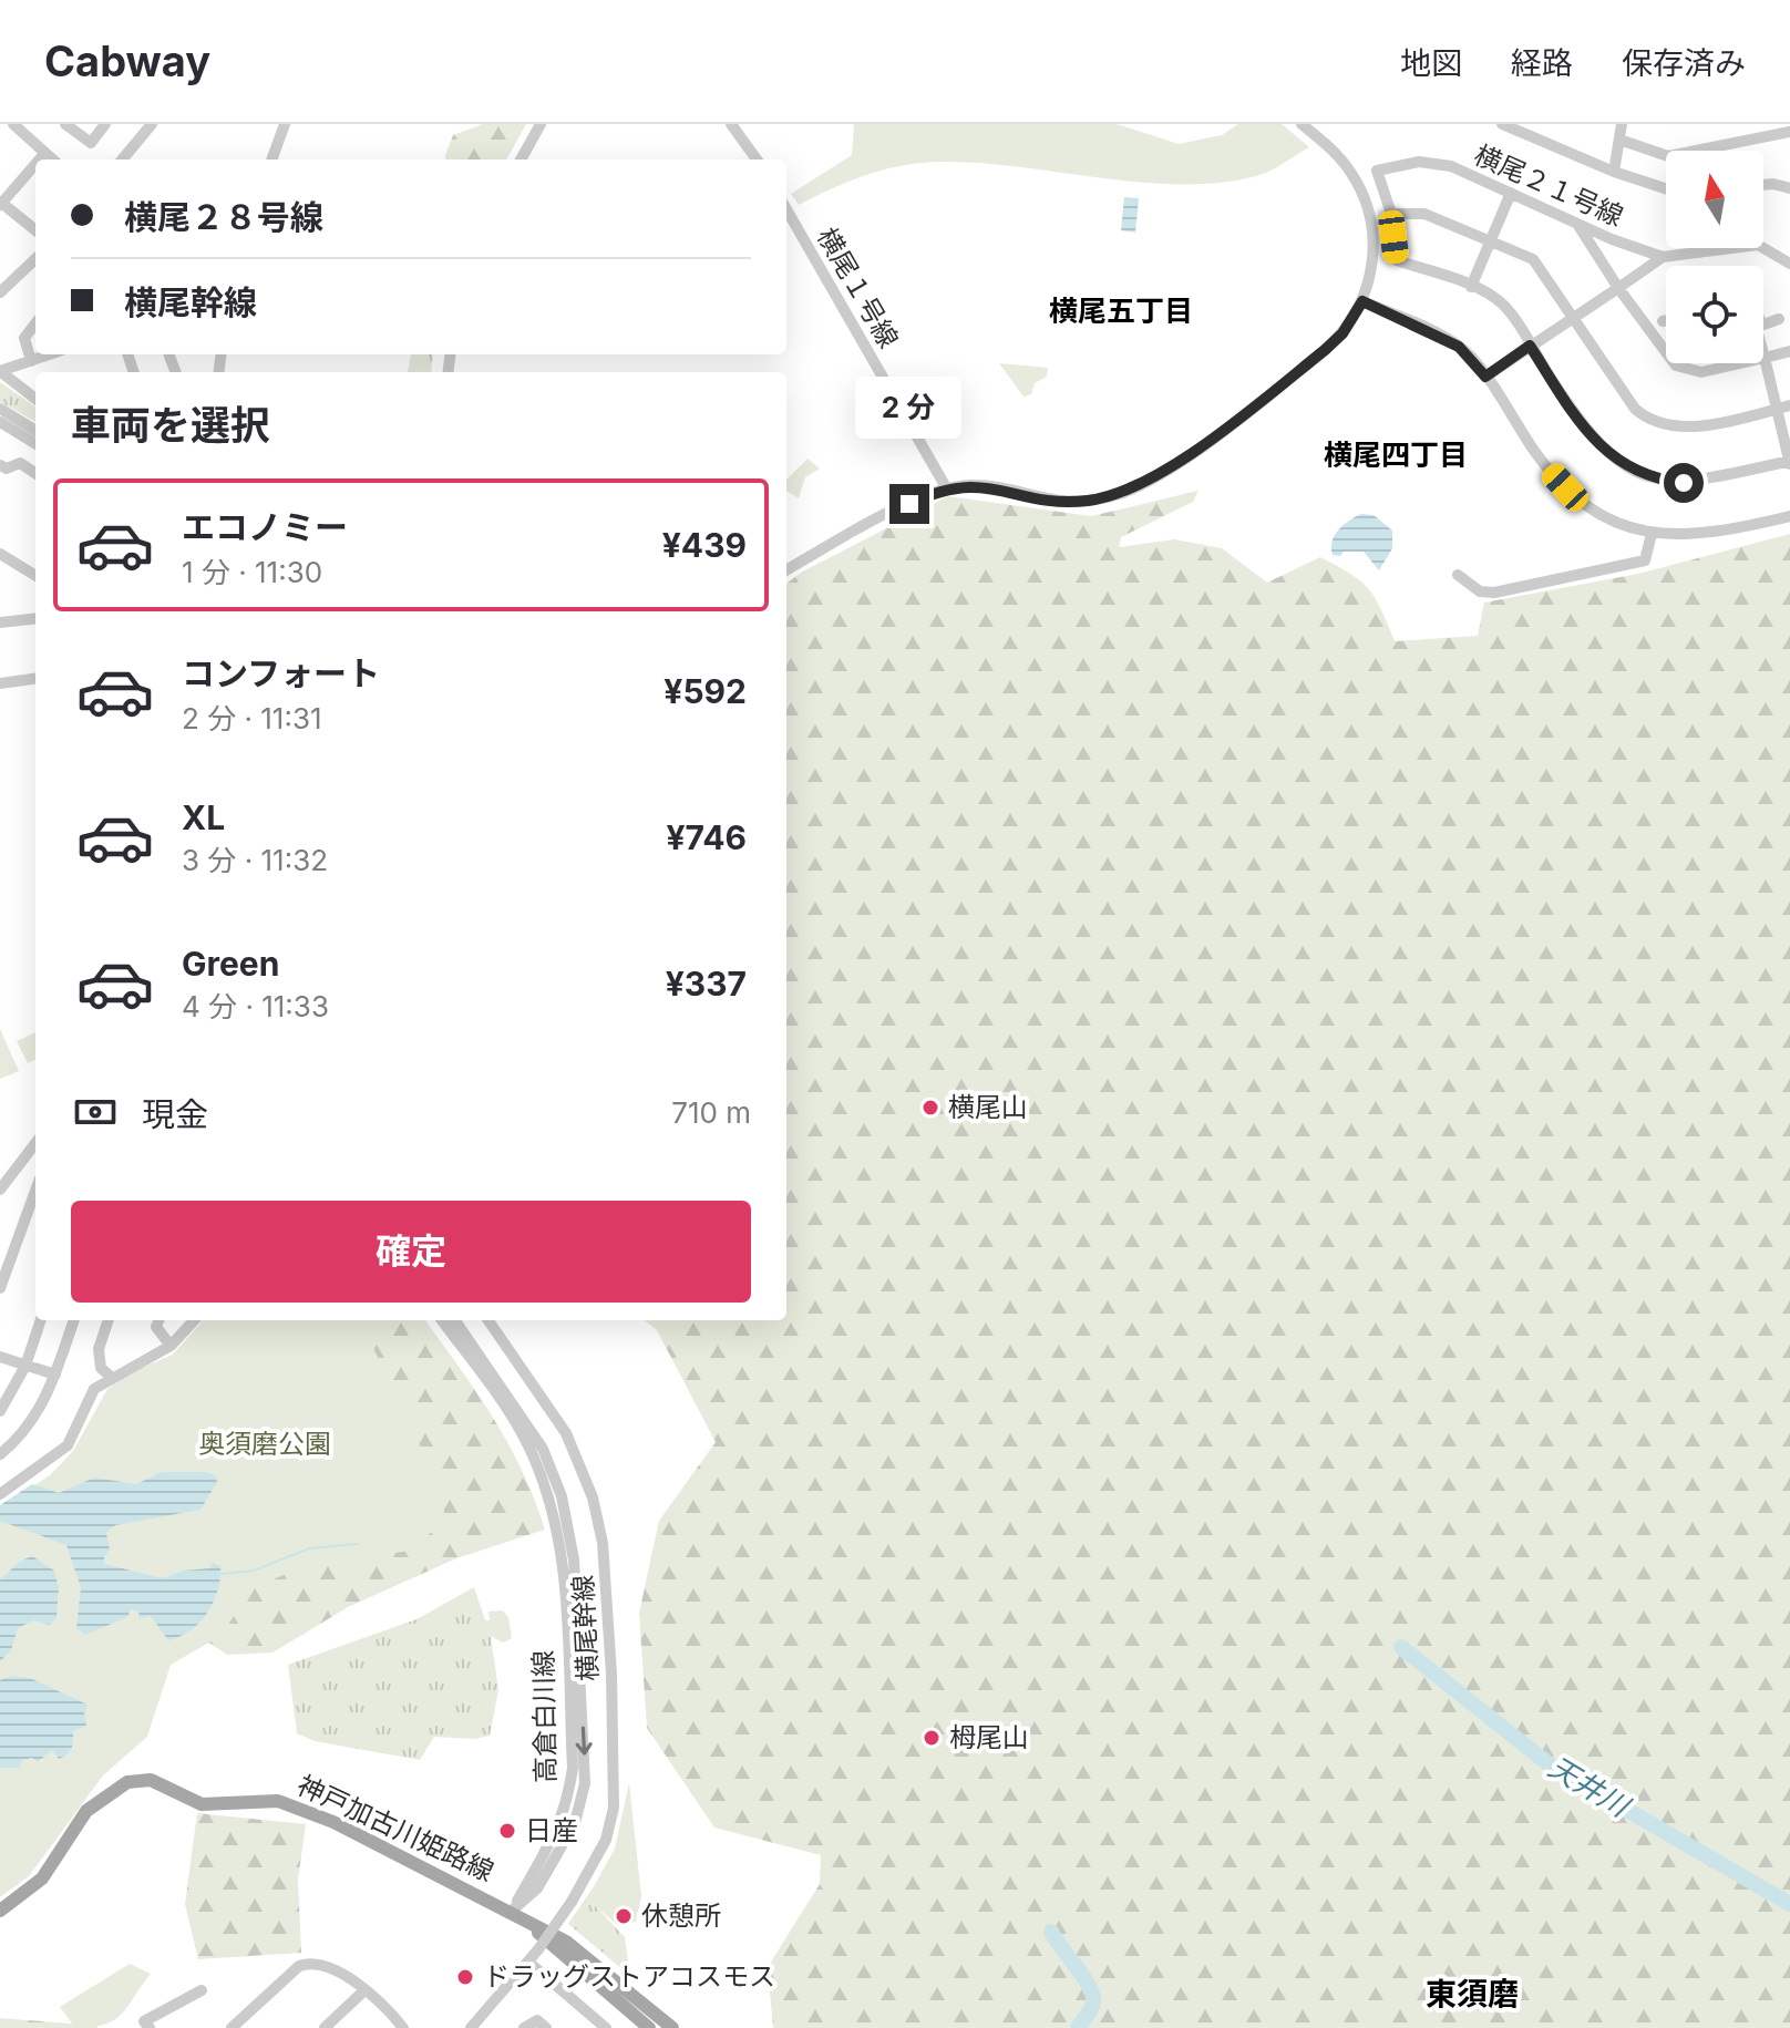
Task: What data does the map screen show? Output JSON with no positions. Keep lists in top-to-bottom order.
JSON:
{
  "streets": {
    "main road": ["神戸加古川姫路線"],
    "street": [
      "横尾２１号線",
      "横尾１号線",
      "横尾幹線",
      "高倉白川線"
    ]
  },
  "crossings": [
    ["高倉白川線", "神戸加古川姫路線"]
  ],
  "districts": ["横尾五丁目", "横尾四丁目", "東須磨"],
  "water": ["天井川"],
  "parks": ["奥須磨公園"],
  "places": [
    "横尾山",
    "栂尾山",
    "日産",
    "休憩所",
    "ドラッグストアコスモス"
  ],
  "north": "top",
  "page": {
    "header": "Cabway",
    "nav": ["地図", "経路", "保存済み"],
    "banner": ["横尾２８号線", "横尾幹線"],
    "heading": "車両を選択",
    "bubble": "2 分",
    "list": [
      {
        "name": "エコノミー",
        "note": "1 分 · 11:30",
        "value": "¥439"
      },
      {
        "name": "コンフォート",
        "note": "2 分 · 11:31",
        "value": "¥592"
      },
      {
        "name": "XL",
        "note": "3 分 · 11:32",
        "value": "¥746"
      },
      {
        "name": "Green",
        "note": "4 分 · 11:33",
        "value": "¥337"
      }
    ],
    "pay": ["現金", "710 m"],
    "buttons": "確定"
  }
}
